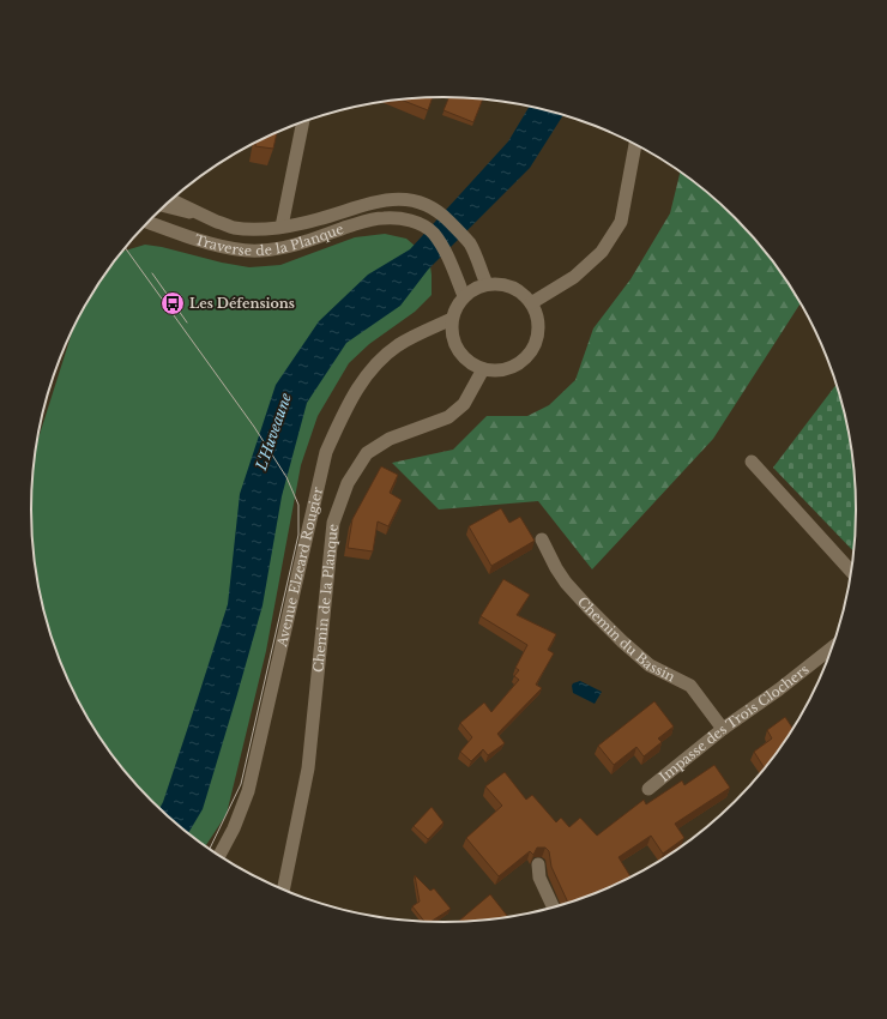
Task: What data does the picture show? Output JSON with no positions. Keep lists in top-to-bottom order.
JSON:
{
  "streets": {
    "street": [
      "Traverse de la Planque",
      "Avenue Elzeard Rougier",
      "Chemin de la Planque",
      "Chemin du Bassin",
      "Impasse des Trois Clochers"
    ]
  },
  "crossings": [
    ["Traverse de la Planque", "Avenue Elzeard Rougier"],
    ["Traverse de la Planque", "Chemin de la Planque"],
    ["Avenue Elzeard Rougier", "Chemin de la Planque"],
    ["Chemin du Bassin", "Impasse des Trois Clochers"]
  ],
  "water": ["L'Huveaune"],
  "places": {
    "bus stop": ["Les Défensions"]
  }
}
